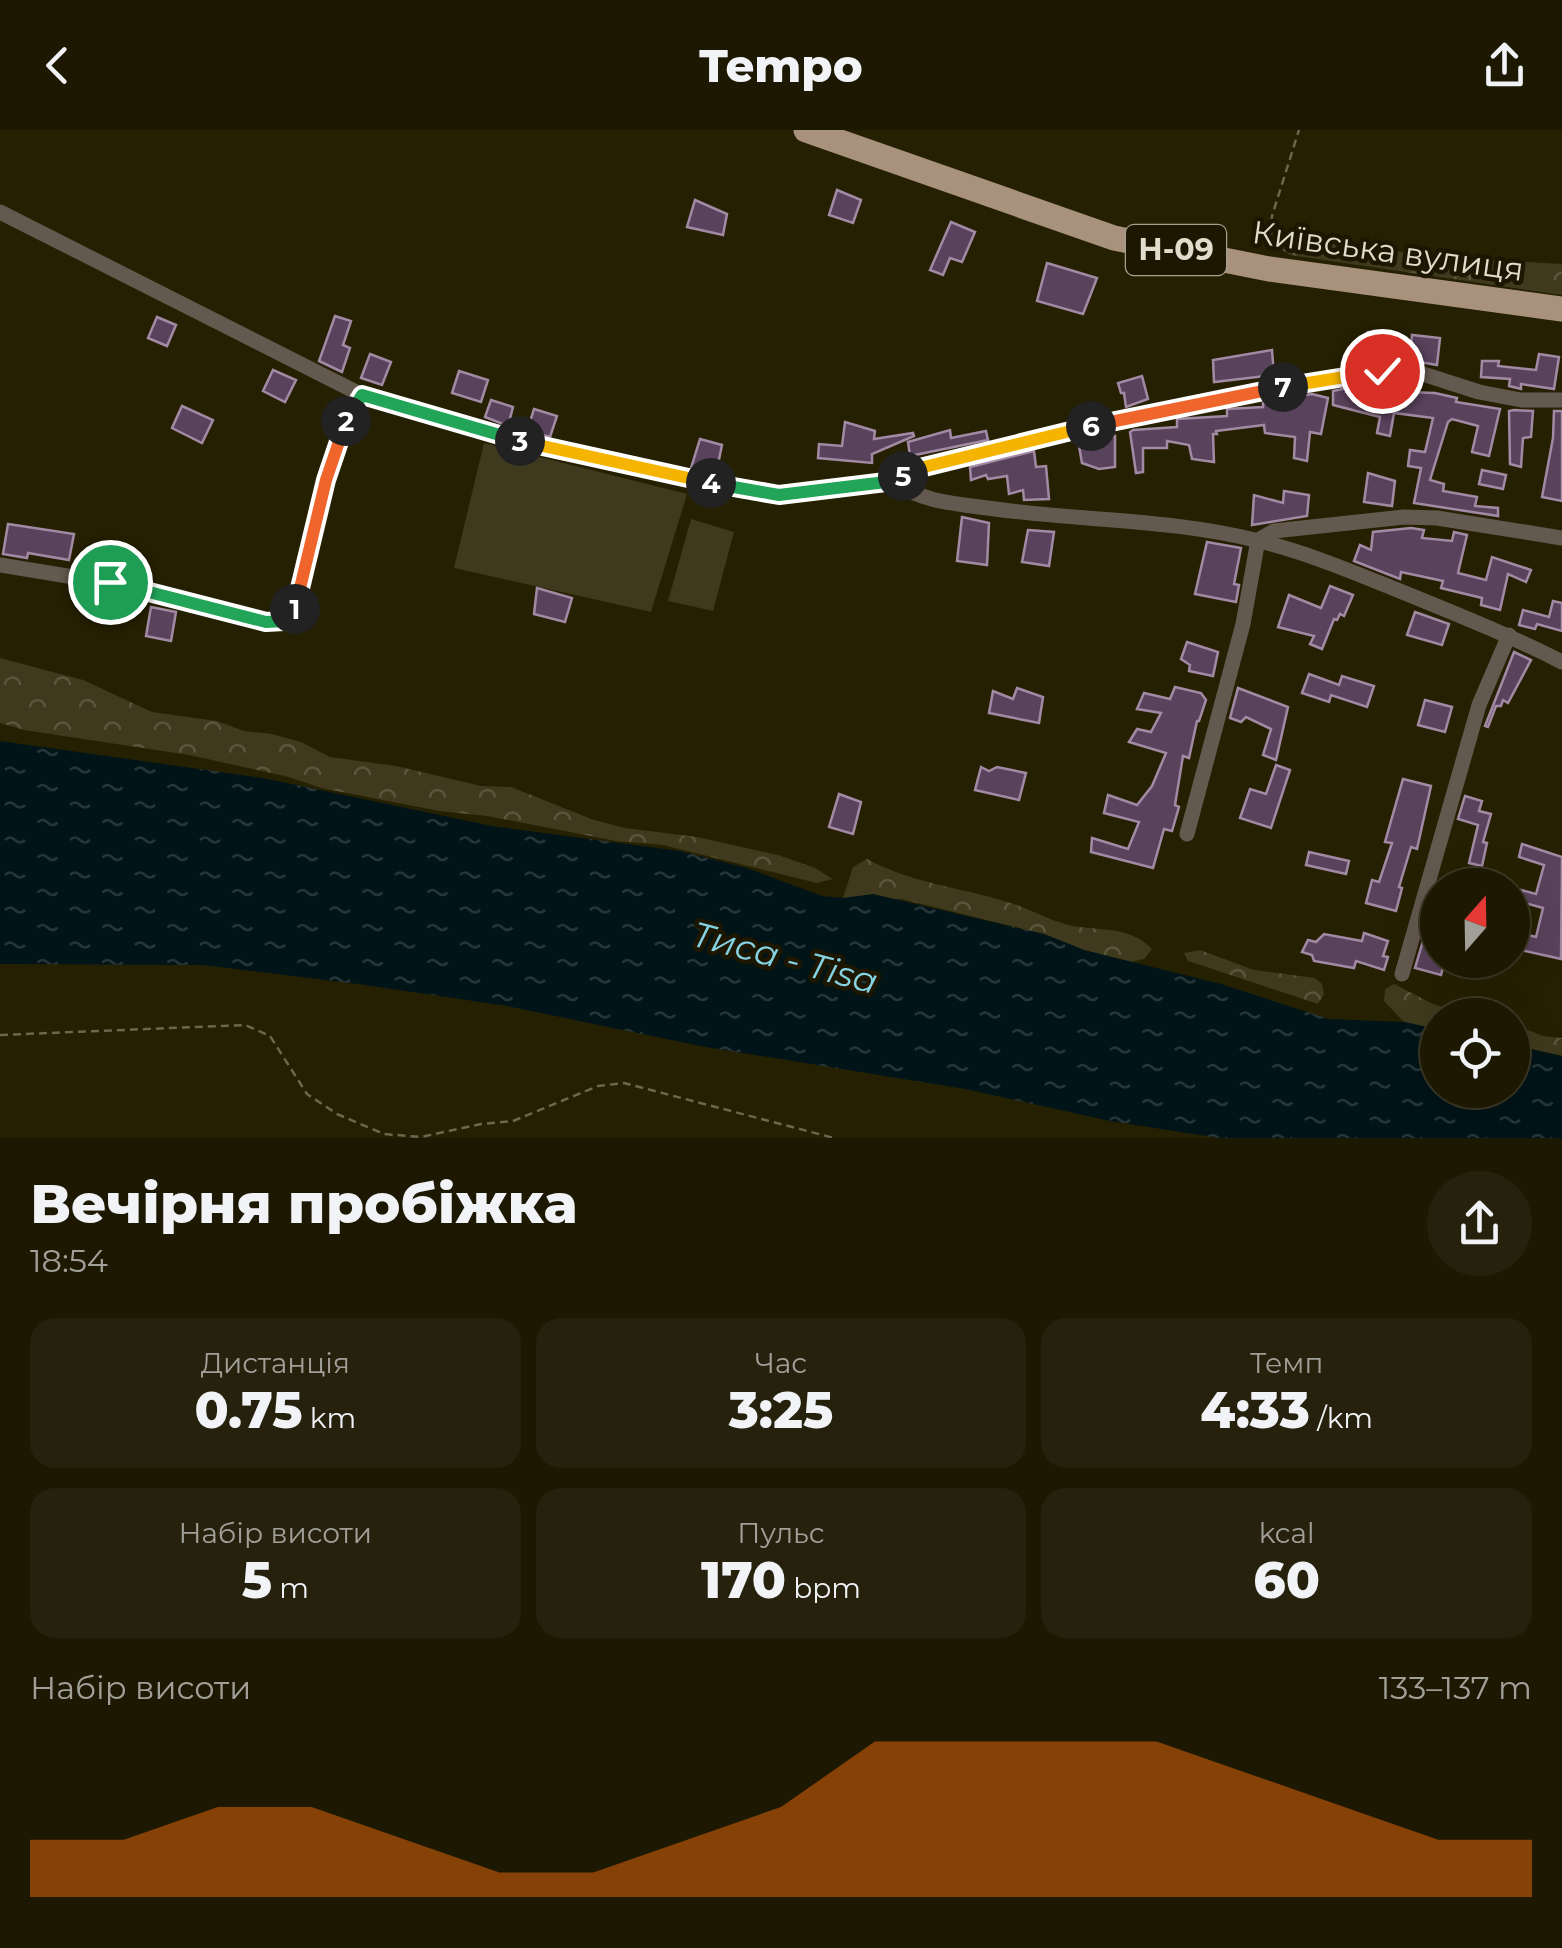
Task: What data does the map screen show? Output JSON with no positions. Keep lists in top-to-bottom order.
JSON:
{
  "streets": {
    "main road": ["Н-09", "Київська вулиця"]
  },
  "water": ["Тиса - Tisa"],
  "north": "top",
  "page": {
    "header": "Tempo",
    "pins": [
      "7",
      "2",
      "6",
      "3",
      "5",
      "4",
      "1"
    ],
    "heading": ["Вечірня пробіжка", "18:54"],
    "stats": [
      ["Дистанція", "0.75 km"],
      ["Час", "3:25"],
      ["Темп", "4:33 /km"],
      ["Набір висоти", "5 m"],
      ["Пульс", "170 bpm"],
      ["kcal", "60"]
    ],
    "chart": ["Набір висоти", "133–137 m"]
  }
}
